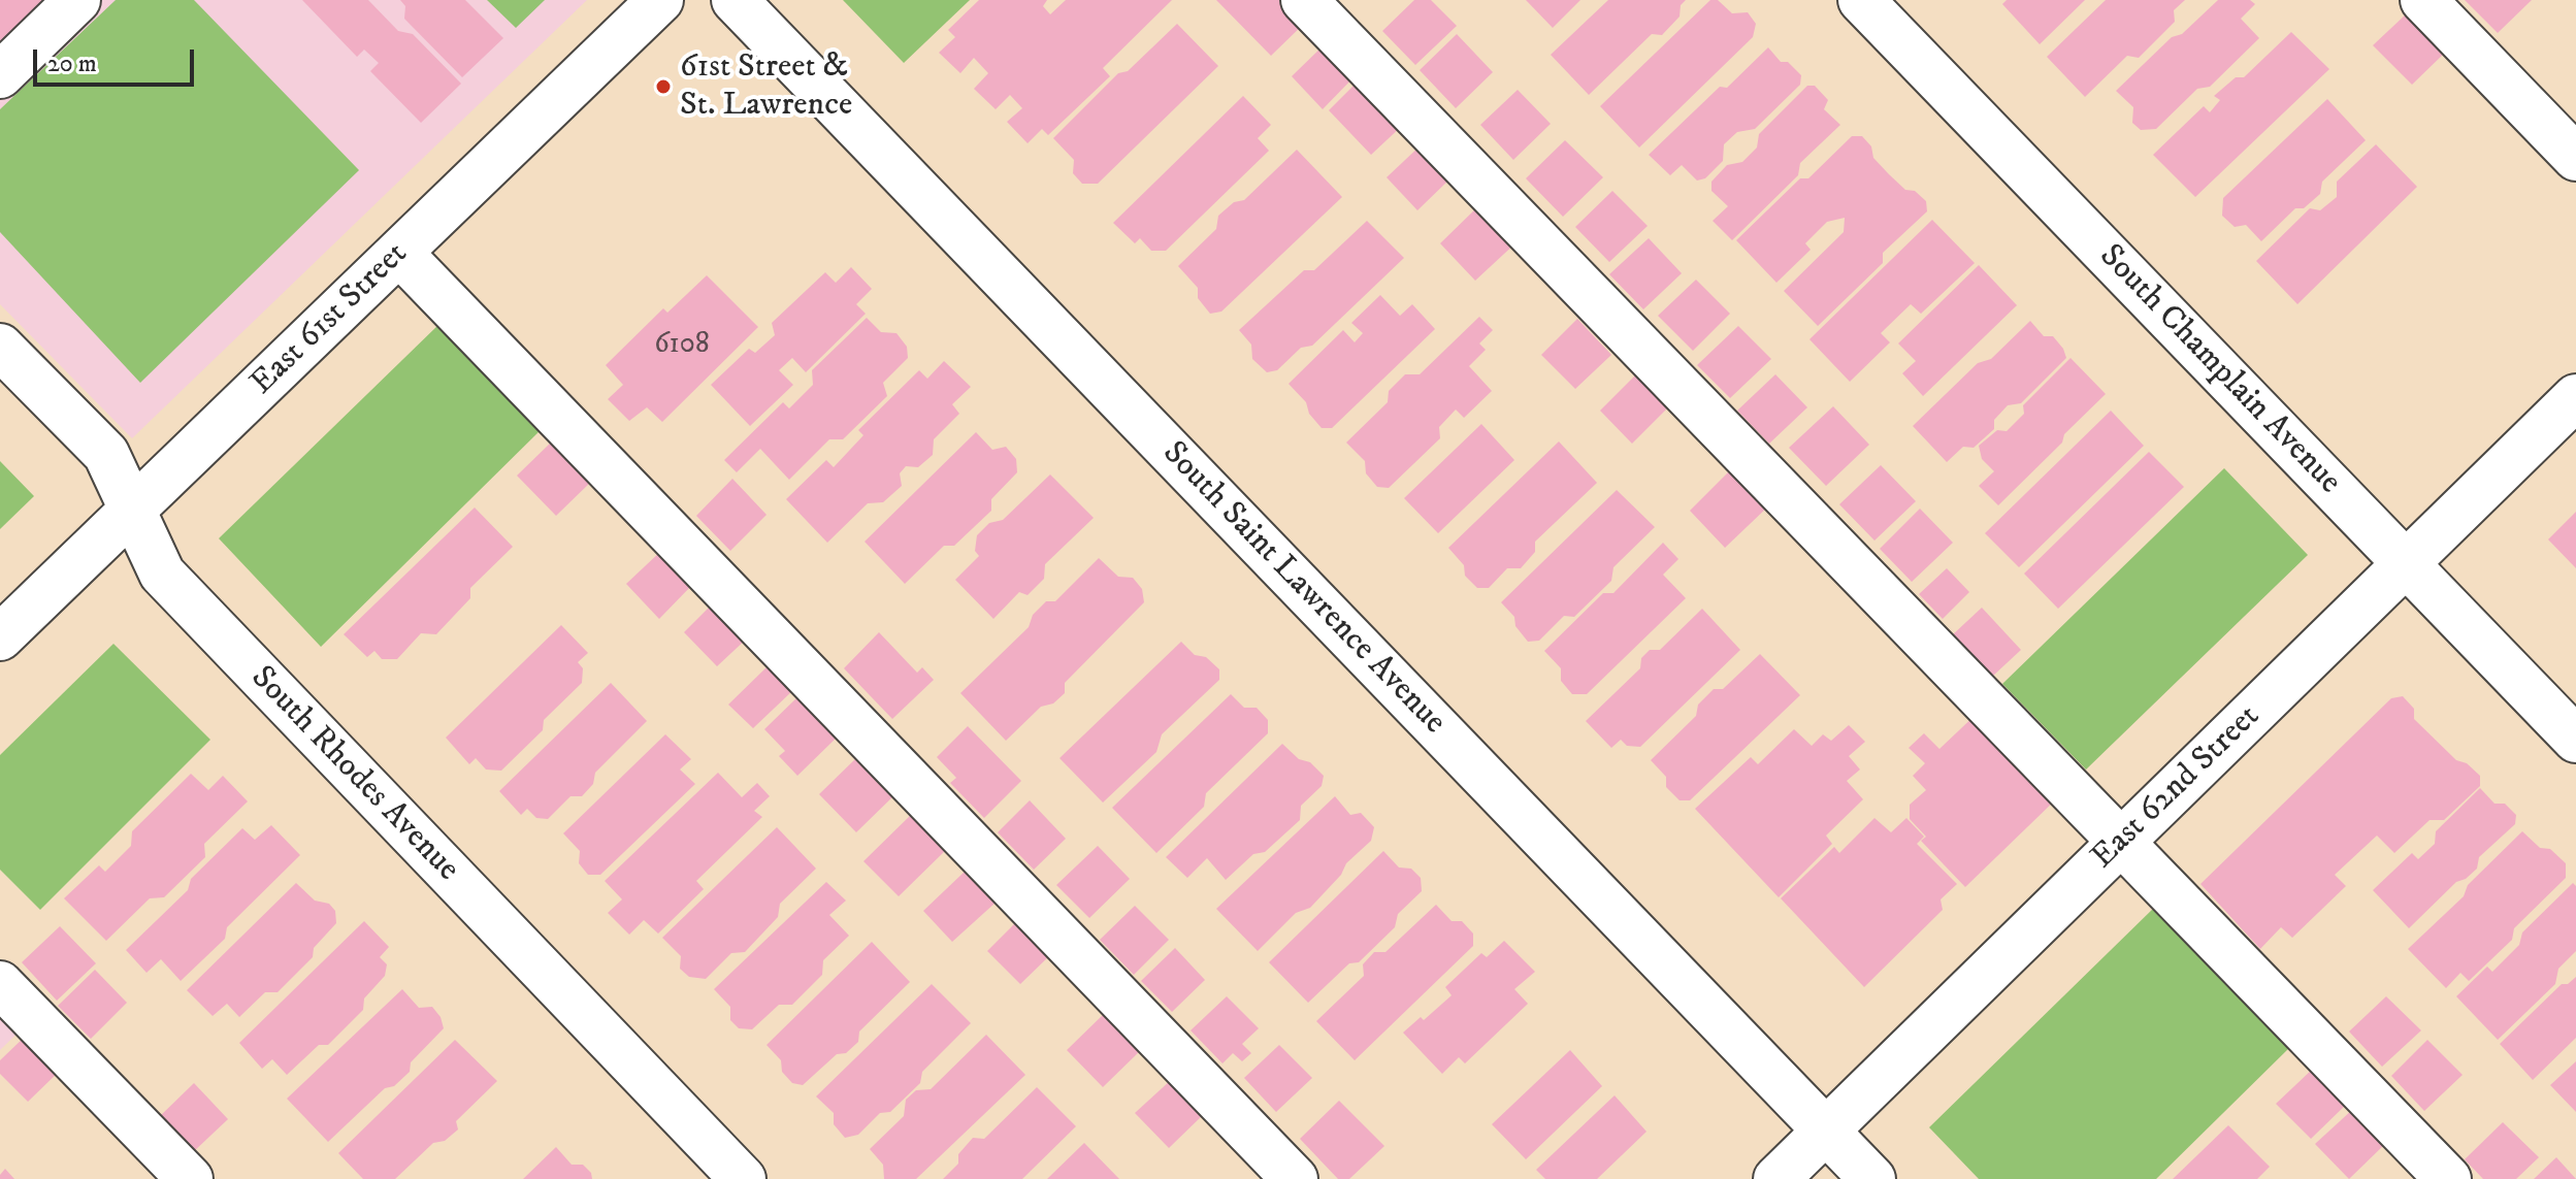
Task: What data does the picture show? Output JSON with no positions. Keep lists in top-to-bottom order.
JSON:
{
  "streets": {
    "street": [
      "East 61st Street",
      "South Champlain Avenue",
      "South Saint Lawrence Avenue",
      "South Rhodes Avenue",
      "East 62nd Street"
    ]
  },
  "crossings": [
    ["East 61st Street", "South Rhodes Avenue"],
    ["South Champlain Avenue", "East 62nd Street"],
    ["South Saint Lawrence Avenue", "East 62nd Street"]
  ],
  "places": ["61st Street & St. Lawrence"],
  "house_numbers": ["6108"],
  "scale_bar": "20 m"
}
